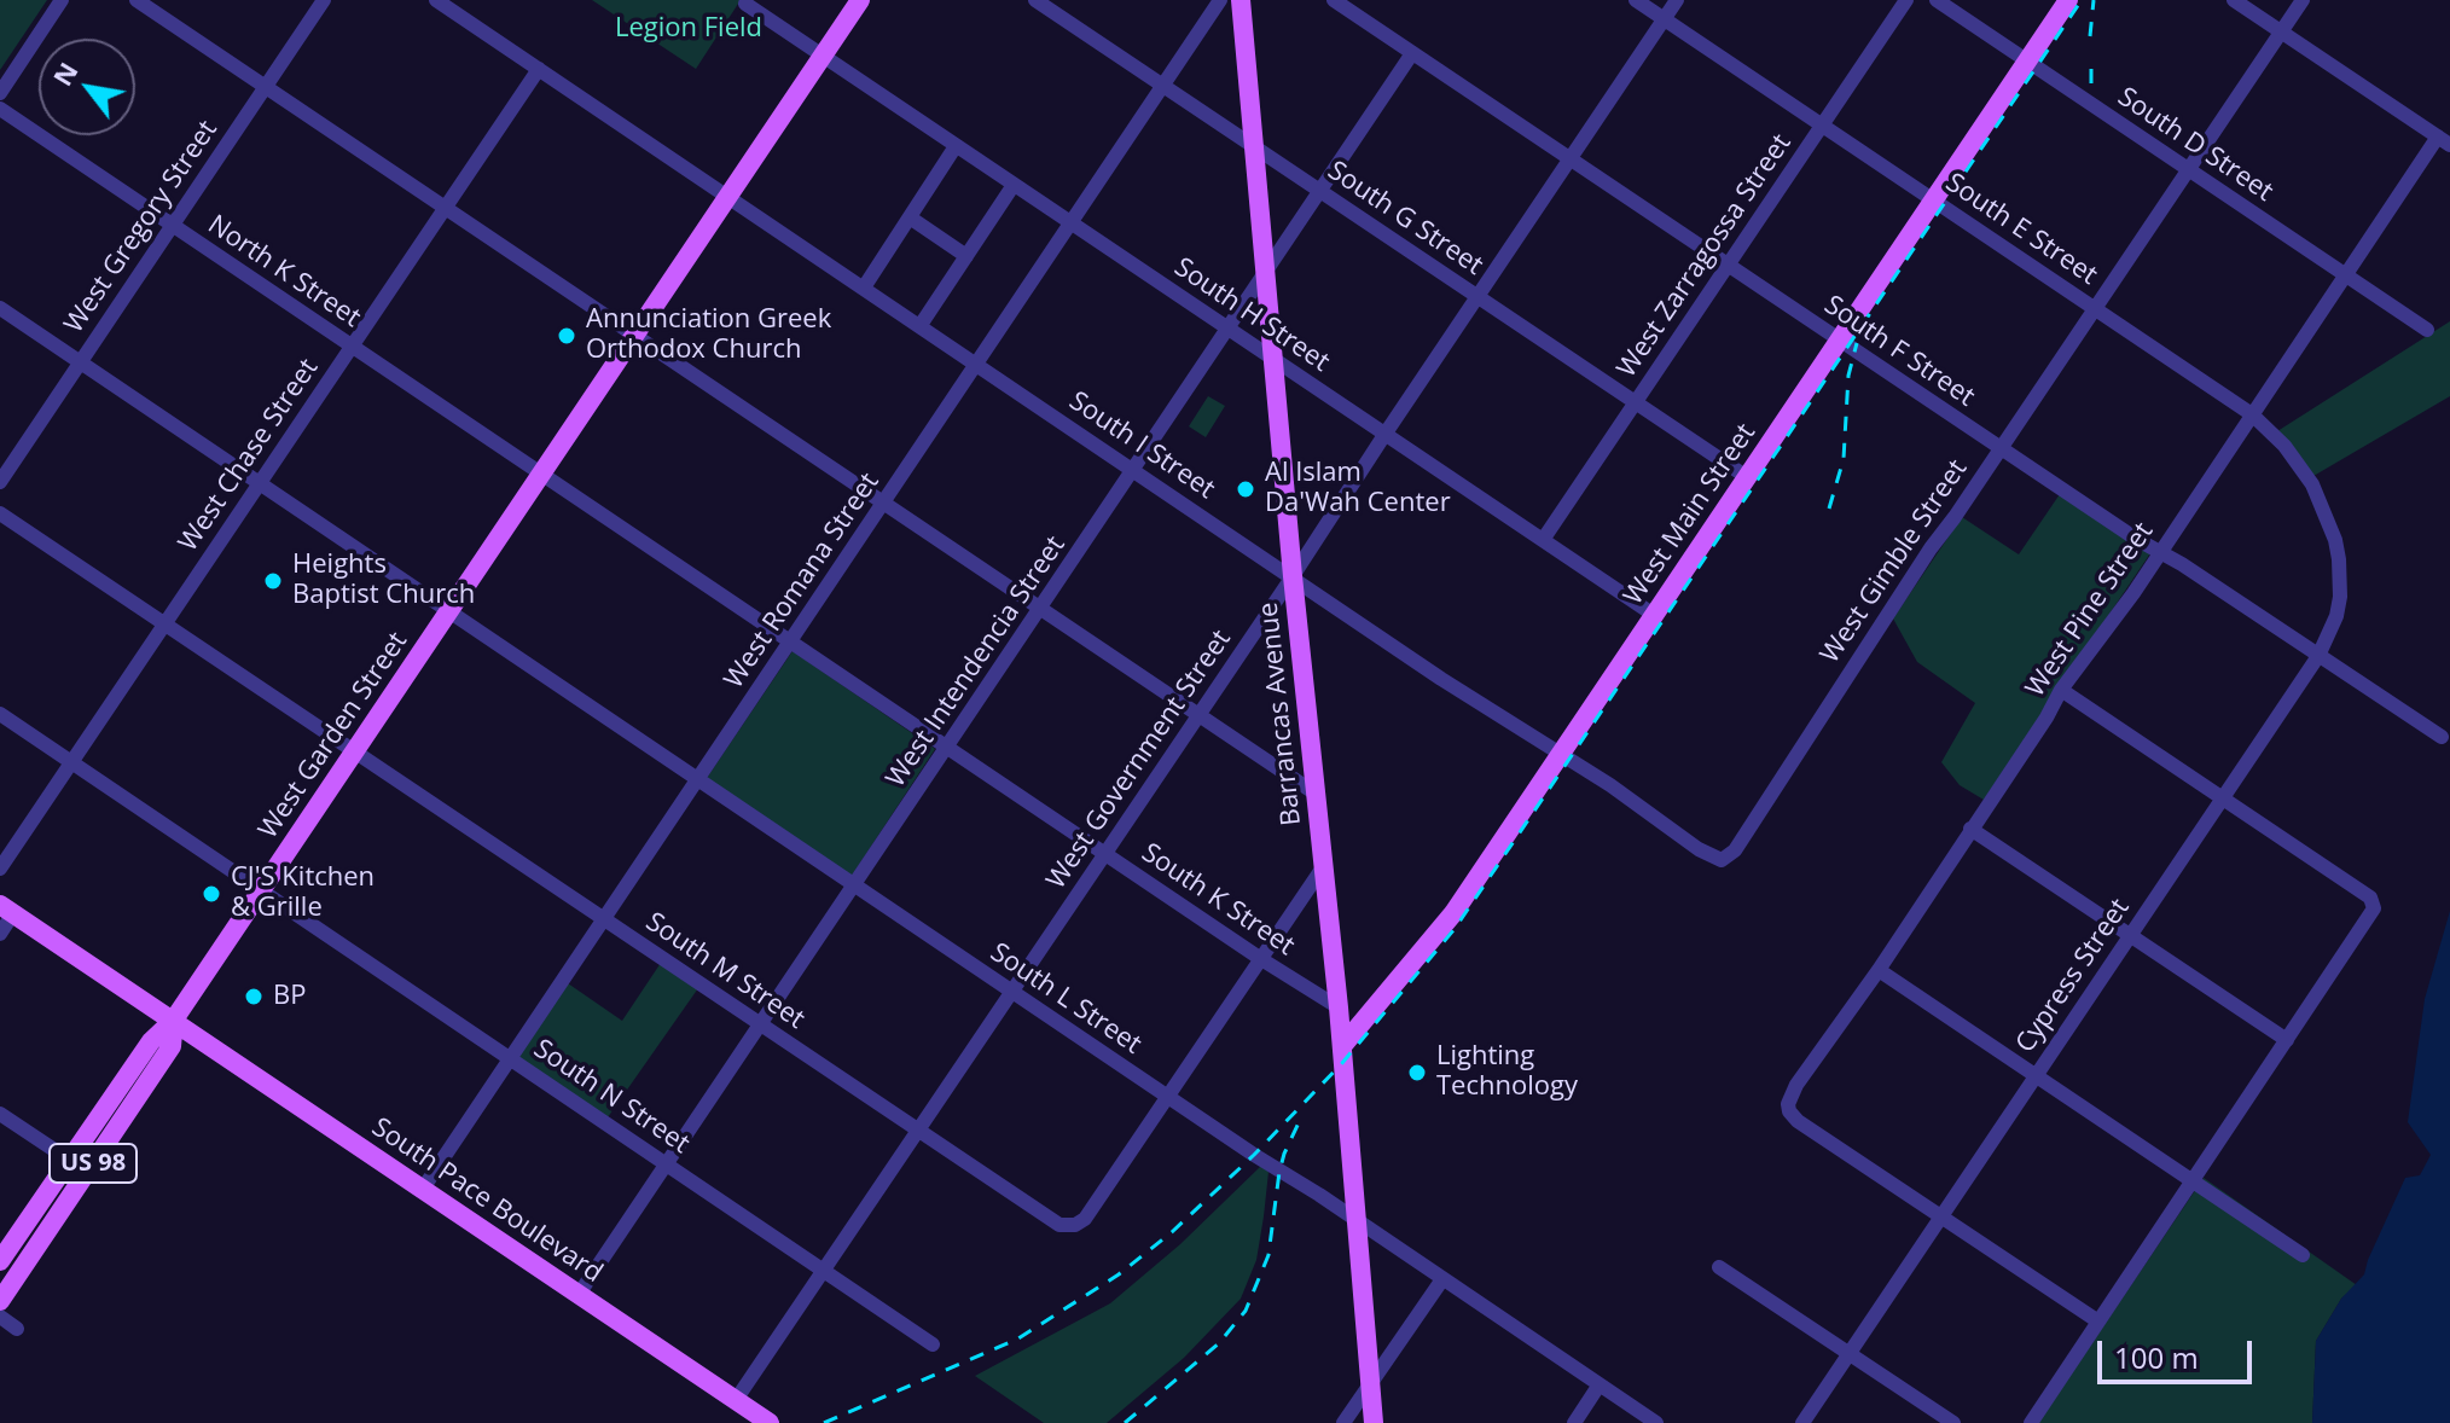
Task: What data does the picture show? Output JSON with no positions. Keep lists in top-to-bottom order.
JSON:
{
  "streets": {
    "main road": [
      "West Main Street",
      "Barrancas Avenue",
      "West Garden Street",
      "US 98",
      "South Pace Boulevard"
    ],
    "street": [
      "South D Street",
      "South G Street",
      "West Gregory Street",
      "South E Street",
      "West Zarragossa Street",
      "North K Street",
      "South H Street",
      "South F Street",
      "South I Street",
      "West Chase Street",
      "West Gimble Street",
      "West Romana Street",
      "West Pine Street",
      "West Intendencia Street",
      "West Government Street",
      "South K Street",
      "South M Street",
      "Cypress Street",
      "South L Street",
      "South N Street"
    ]
  },
  "crossings": [
    ["South D Street", "West Main Street"],
    ["South D Street", "West Gimble Street"],
    ["South D Street", "West Pine Street"],
    ["South G Street", "West Zarragossa Street"],
    ["South G Street", "West Main Street"],
    ["South G Street", "West Romana Street"],
    ["South G Street", "West Intendencia Street"],
    ["South G Street", "Barrancas Avenue"],
    ["South G Street", "West Government Street"],
    ["West Gregory Street", "North K Street"],
    ["West Gregory Street", "South L Street"],
    ["South E Street", "West Zarragossa Street"],
    ["South E Street", "West Main Street"],
    ["South E Street", "West Gimble Street"],
    ["South E Street", "West Pine Street"],
    ["South E Street", "West Government Street"],
    ["South E Street", "Cypress Street"],
    ["West Zarragossa Street", "South H Street"],
    ["West Zarragossa Street", "South F Street"],
    ["North K Street", "West Chase Street"],
    ["North K Street", "West Garden Street"],
    ["North K Street", "South K Street"],
    ["South H Street", "West Main Street"],
    ["South H Street", "West Romana Street"],
    ["South H Street", "West Intendencia Street"],
    ["South H Street", "Barrancas Avenue"],
    ["South H Street", "West Garden Street"],
    ["South H Street", "West Government Street"],
    ["South F Street", "West Main Street"],
    ["South F Street", "West Gimble Street"],
    ["South F Street", "West Pine Street"],
    ["South F Street", "West Intendencia Street"],
    ["South F Street", "West Government Street"],
    ["South F Street", "Cypress Street"],
    ["South I Street", "West Chase Street"],
    ["South I Street", "West Main Street"],
    ["South I Street", "West Gimble Street"],
    ["South I Street", "West Romana Street"],
    ["South I Street", "West Intendencia Street"],
    ["South I Street", "Barrancas Avenue"],
    ["South I Street", "West Garden Street"],
    ["South I Street", "West Government Street"],
    ["West Chase Street", "South M Street"],
    ["West Chase Street", "South L Street"],
    ["West Chase Street", "South N Street"],
    ["West Main Street", "Barrancas Avenue"],
    ["West Romana Street", "South K Street"],
    ["West Romana Street", "South M Street"],
    ["West Romana Street", "South L Street"],
    ["West Romana Street", "South N Street"],
    ["West Romana Street", "South Pace Boulevard"],
    ["West Pine Street", "Cypress Street"],
    ["West Intendencia Street", "Barrancas Avenue"],
    ["West Intendencia Street", "South K Street"],
    ["West Intendencia Street", "South M Street"],
    ["West Intendencia Street", "South L Street"],
    ["West Intendencia Street", "South N Street"],
    ["West Intendencia Street", "South Pace Boulevard"],
    ["Barrancas Avenue", "West Government Street"],
    ["Barrancas Avenue", "South K Street"],
    ["Barrancas Avenue", "South L Street"],
    ["West Garden Street", "South K Street"],
    ["West Garden Street", "South M Street"],
    ["West Garden Street", "South L Street"],
    ["West Garden Street", "South N Street"],
    ["West Garden Street", "US 98"],
    ["West Garden Street", "South Pace Boulevard"],
    ["West Government Street", "South K Street"],
    ["West Government Street", "South M Street"],
    ["West Government Street", "South L Street"],
    ["West Government Street", "South N Street"],
    ["West Government Street", "South Pace Boulevard"],
    ["South M Street", "South L Street"],
    ["US 98", "South Pace Boulevard"]
  ],
  "parks": ["Legion Field"],
  "places": [
    "Annunciation Greek Orthodox Church",
    "Al Islam Da'Wah Center",
    "Heights Baptist Church",
    "CJ'S Kitchen & Grille",
    "BP",
    "Lighting Technology"
  ],
  "scale_bar": "100 m",
  "north": "top left"
}
